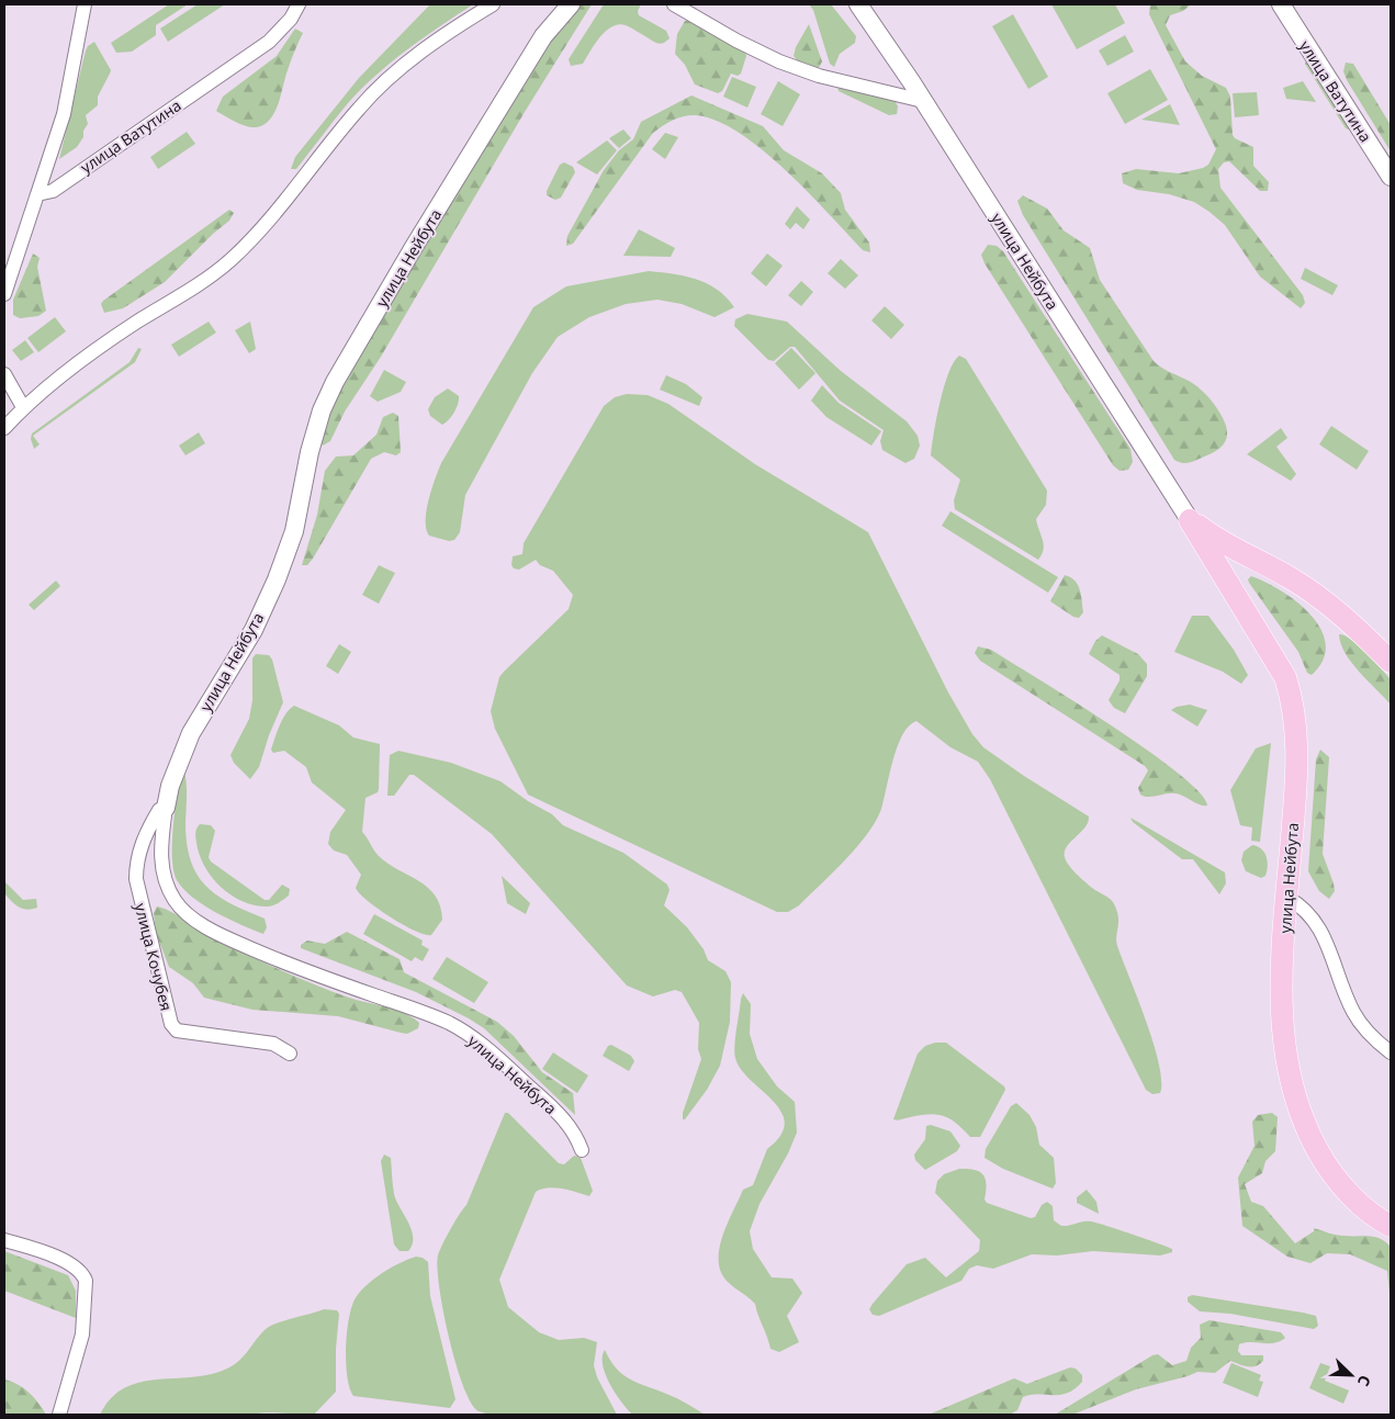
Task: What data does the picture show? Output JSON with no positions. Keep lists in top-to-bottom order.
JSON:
{
  "streets": {
    "main road": ["улица Нейбута"],
    "street": ["улица Ватутина", "улица Кочубея"]
  },
  "crossings": [
    ["улица Нейбута", "улица Кочубея"]
  ],
  "north": "bottom right"
}
